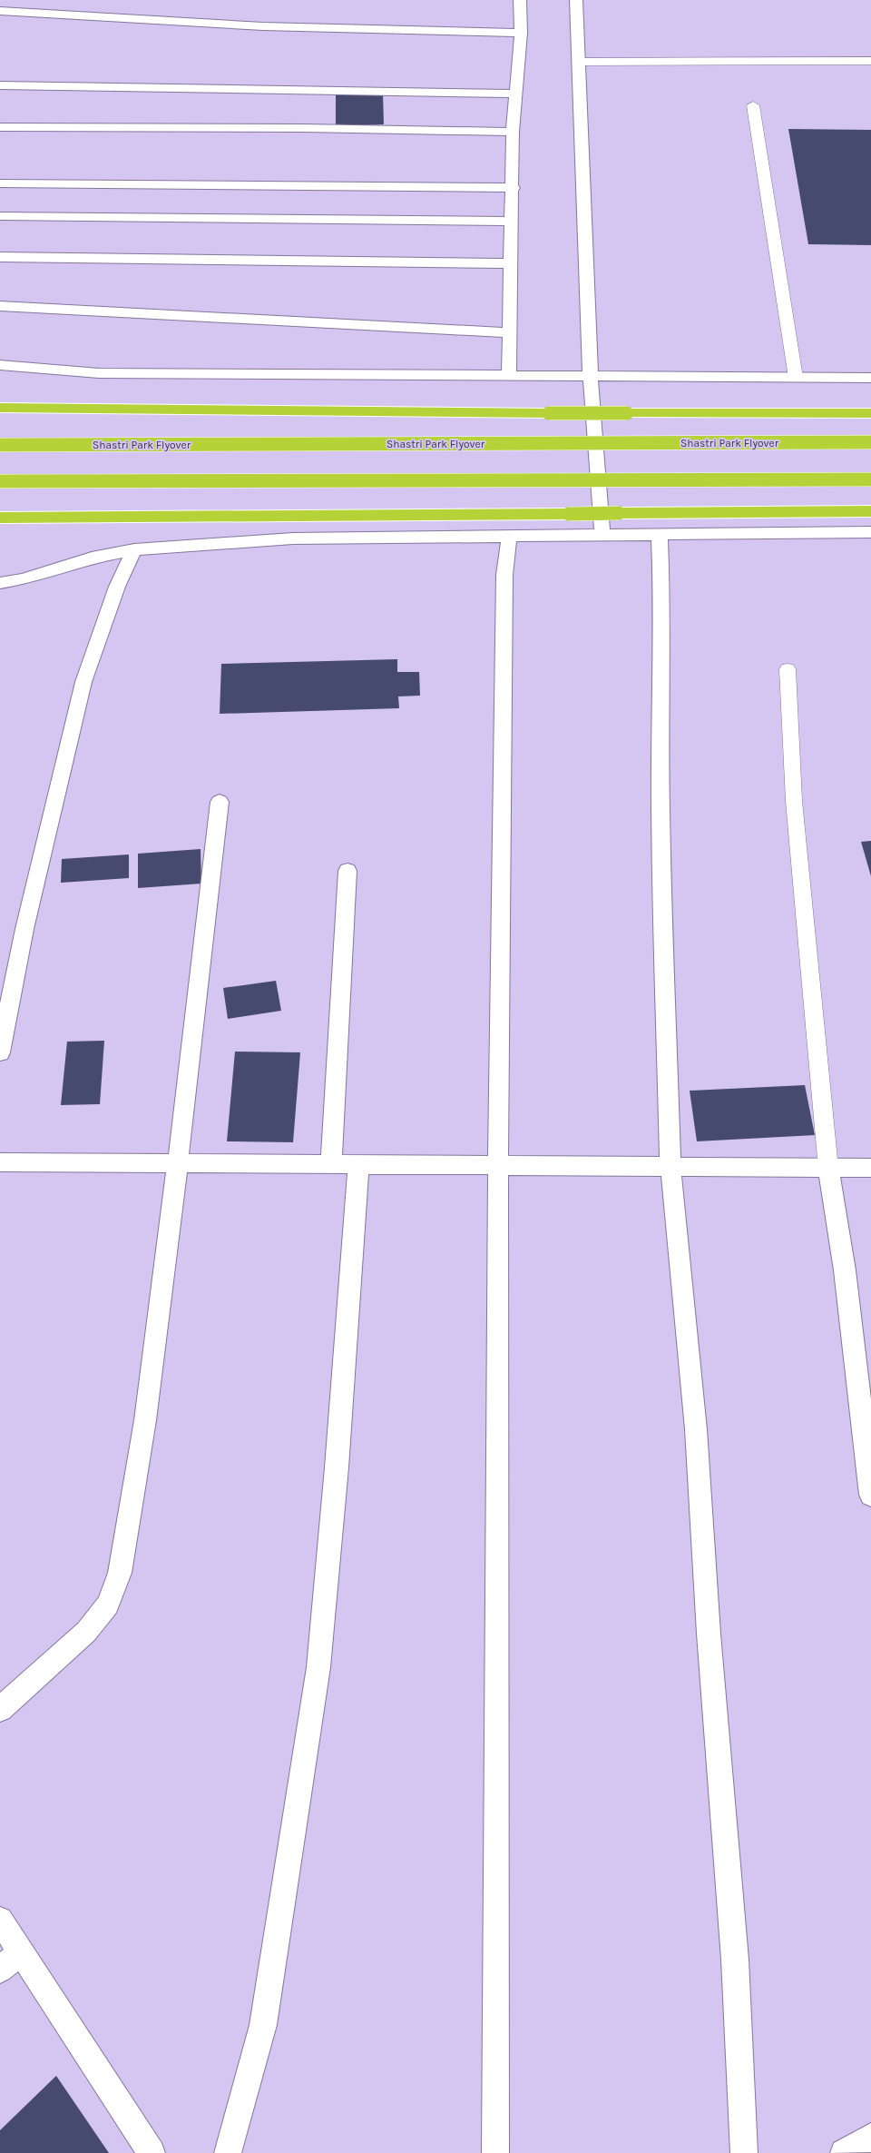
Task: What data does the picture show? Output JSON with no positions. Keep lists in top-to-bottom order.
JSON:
{
  "streets": {
    "highway": ["Shastri Park Flyover"]
  }
}
